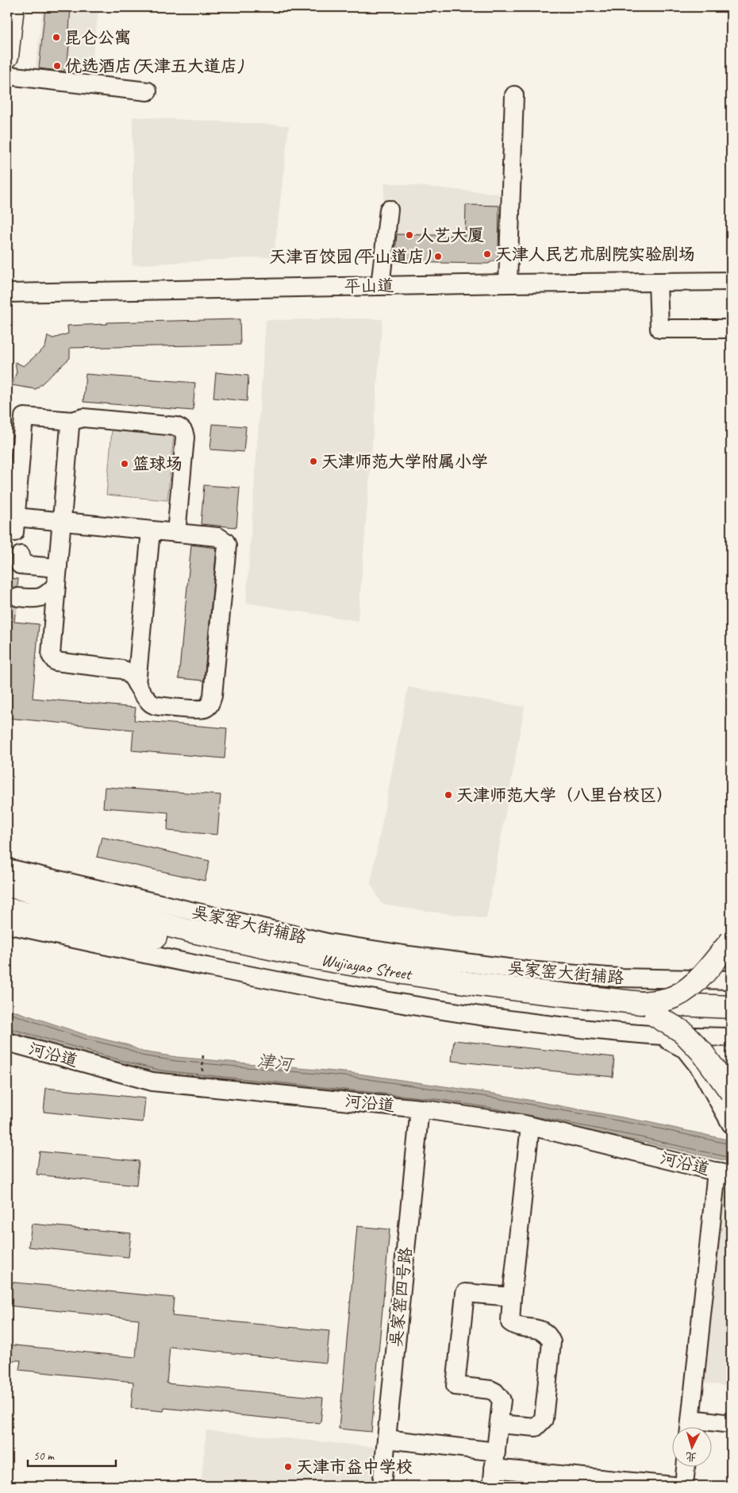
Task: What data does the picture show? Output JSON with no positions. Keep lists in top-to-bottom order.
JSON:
{
  "streets": {
    "main road": ["Wujiayao Street"],
    "street": [
      "平山道",
      "吴家窑大街辅路",
      "河沿道",
      "吴家窑四号路"
    ]
  },
  "crossings": [
    ["河沿道", "吴家窑四号路"]
  ],
  "water": ["津河"],
  "places": [
    "昆仑公寓",
    "优选酒店(天津五大道店)",
    "人艺大厦",
    "天津人民艺术剧院实验剧场",
    "天津百饺园(平山道店)",
    "天津师范大学附属小学",
    "篮球场",
    "天津师范大学（八里台校区）",
    "天津市益中学校"
  ],
  "scale_bar": "50 m",
  "north": "bottom"
}
